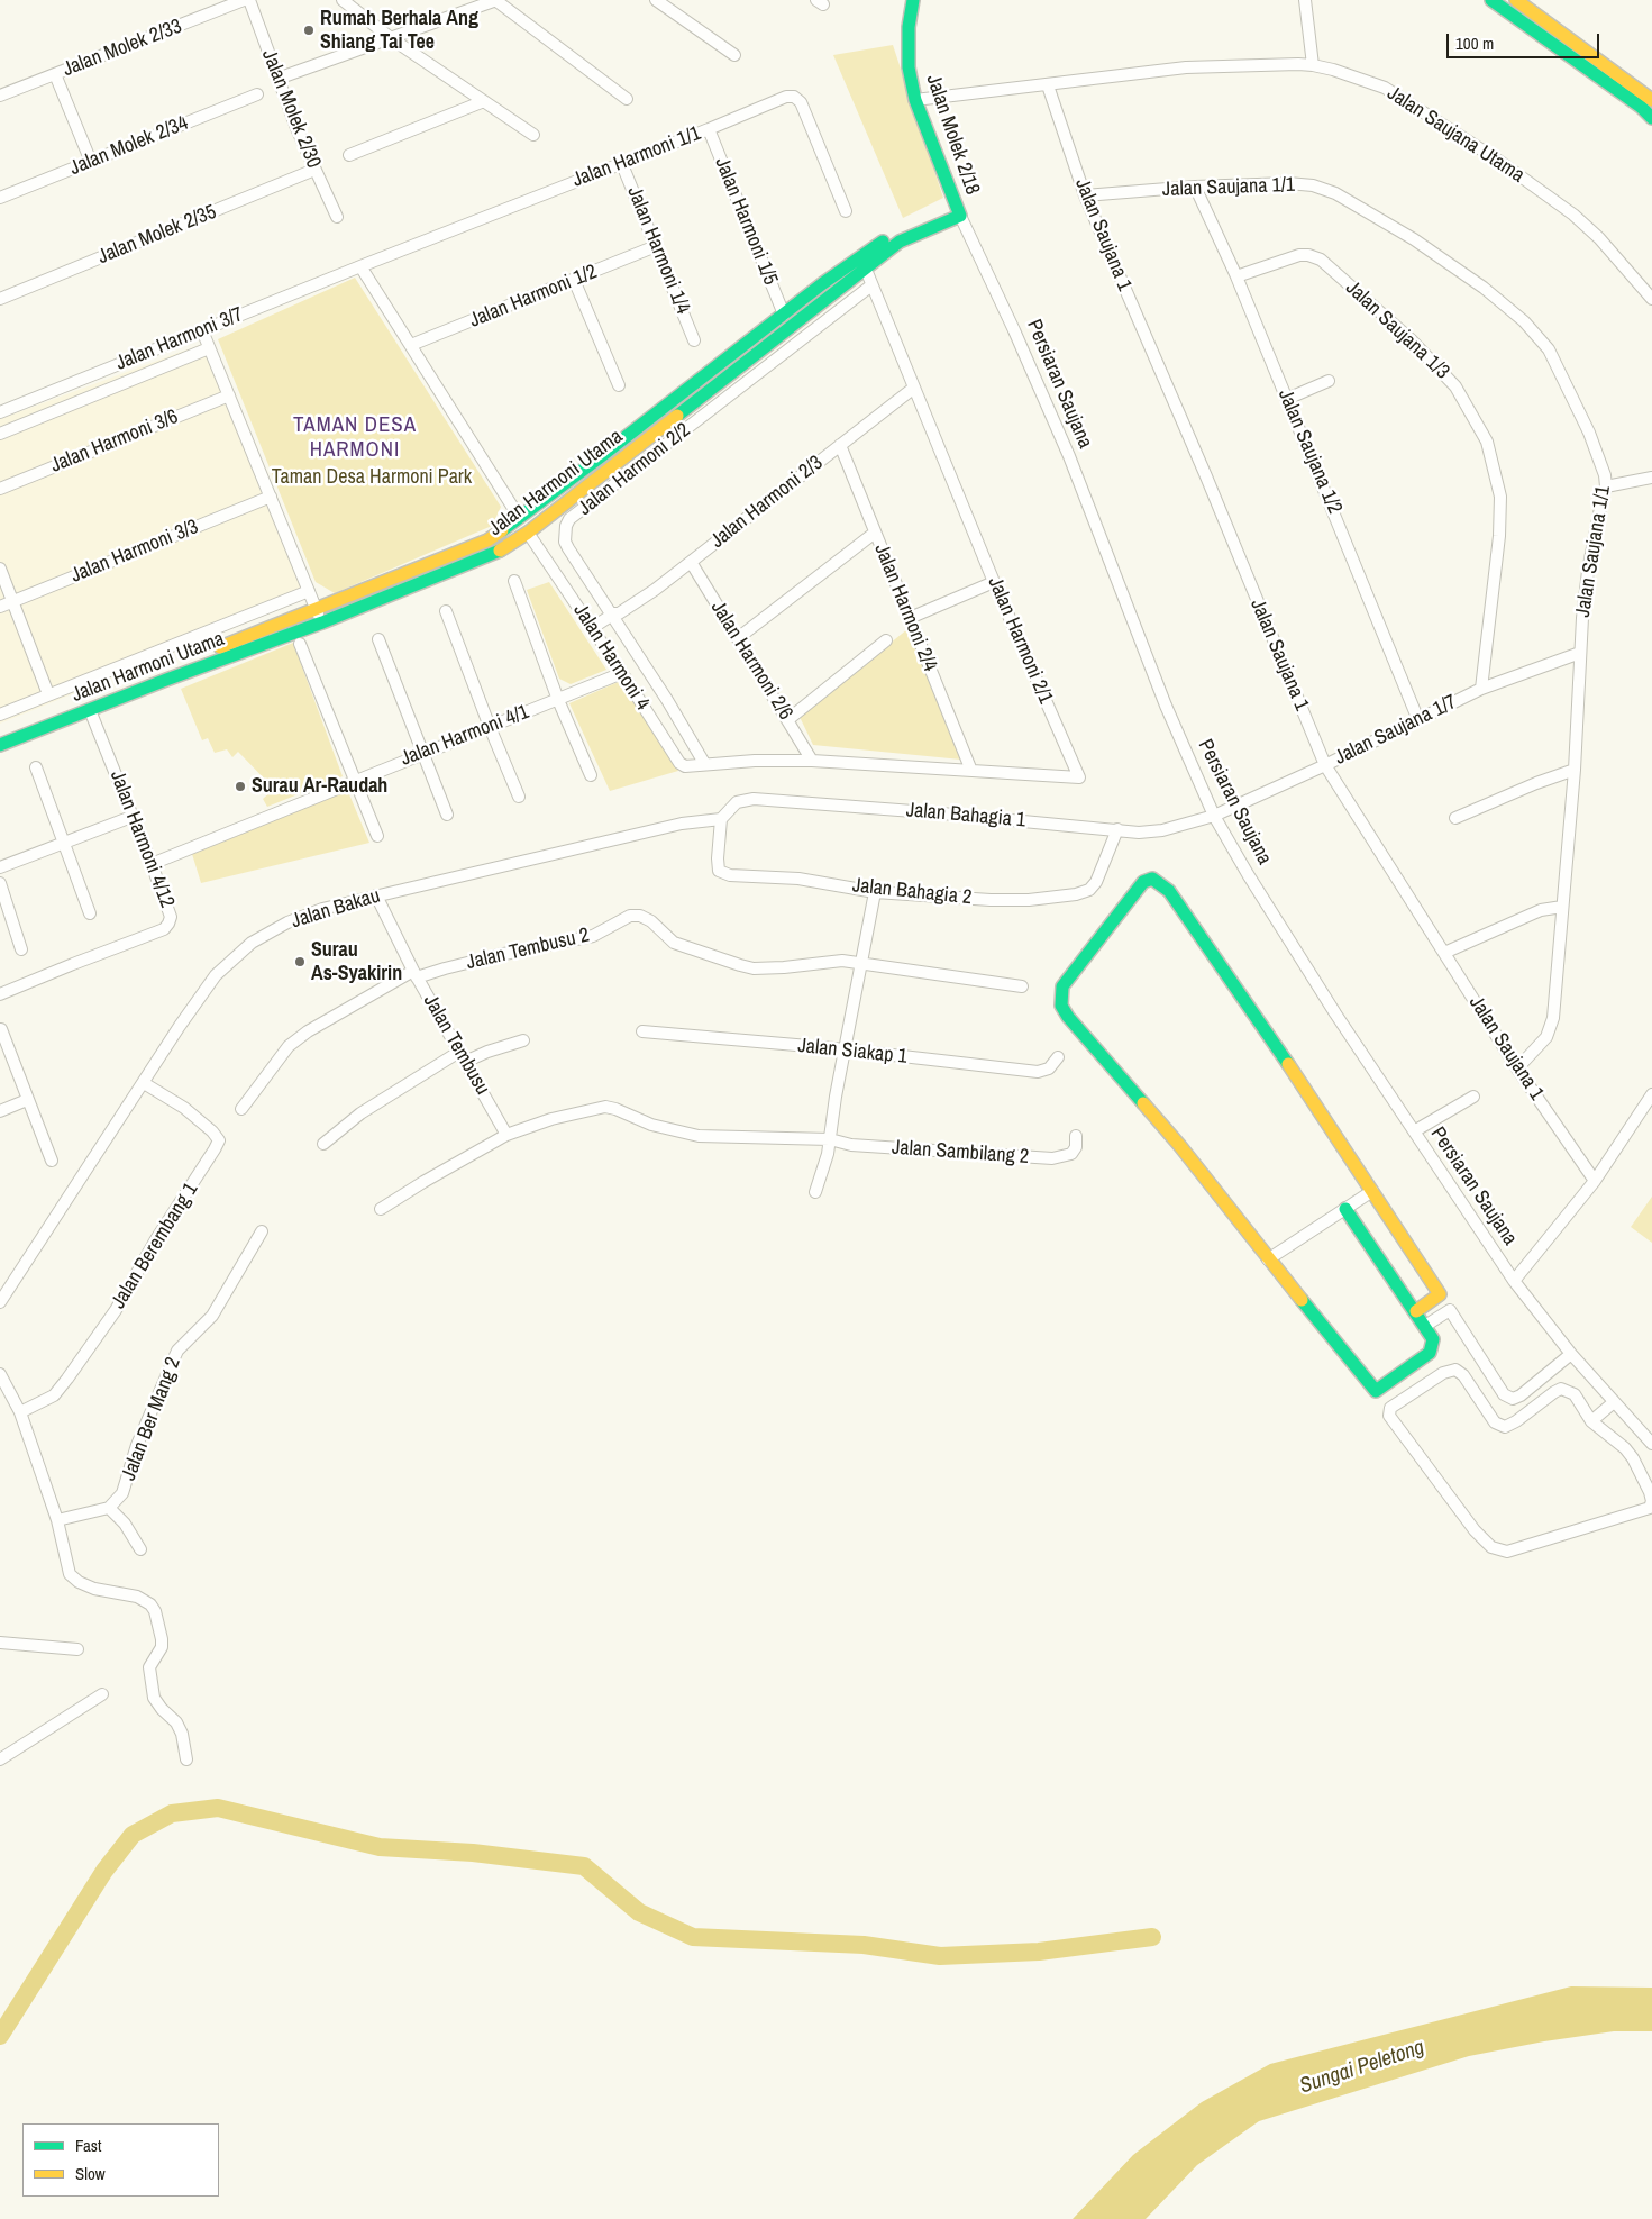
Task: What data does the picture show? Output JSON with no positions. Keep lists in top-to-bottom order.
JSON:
{
  "streets": {
    "main road": ["Jalan Molek 2/18", "Jalan Harmoni Utama"],
    "street": [
      "Jalan Molek 2/33",
      "Jalan Molek 2/30",
      "Jalan Saujana Utama",
      "Jalan Molek 2/34",
      "Jalan Harmoni 1/1",
      "Jalan Saujana 1/1",
      "Jalan Harmoni 1/5",
      "Jalan Molek 2/35",
      "Jalan Saujana 1",
      "Jalan Harmoni 1/4",
      "Jalan Harmoni 1/2",
      "Jalan Saujana 1/3",
      "Jalan Harmoni 3/7",
      "Persiaran Saujana",
      "Jalan Harmoni 3/6",
      "Jalan Saujana 1/2",
      "Jalan Harmoni 2/2",
      "Jalan Harmoni 2/3",
      "Jalan Harmoni 3/3",
      "Jalan Harmoni 2/4",
      "Jalan Harmoni 2/1",
      "Jalan Harmoni 4",
      "Jalan Harmoni 2/6",
      "Jalan Saujana 1/7",
      "Jalan Harmoni 4/1",
      "Jalan Bahagia 1",
      "Jalan Harmoni 4/12",
      "Jalan Bahagia 2",
      "Jalan Bakau",
      "Jalan Tembusu 2",
      "Jalan Tembusu",
      "Jalan Siakap 1",
      "Jalan Sambilang 2",
      "Jalan Berembang 1",
      "Jalan Ber Mang 2"
    ]
  },
  "crossings": [
    ["Jalan Molek 2/30", "Jalan Molek 2/35"],
    ["Jalan Molek 2/18", "Jalan Saujana Utama"],
    ["Jalan Molek 2/18", "Persiaran Saujana"],
    ["Jalan Molek 2/18", "Jalan Harmoni Utama"],
    ["Jalan Saujana Utama", "Jalan Saujana 1"],
    ["Jalan Harmoni 1/1", "Jalan Harmoni 1/5"],
    ["Jalan Harmoni 1/1", "Jalan Harmoni 1/4"],
    ["Jalan Harmoni 1/1", "Jalan Harmoni 3/7"],
    ["Jalan Saujana 1/1", "Jalan Saujana 1"],
    ["Jalan Saujana 1/1", "Jalan Saujana 1/2"],
    ["Jalan Saujana 1/1", "Jalan Saujana 1/7"],
    ["Jalan Harmoni 1/5", "Jalan Harmoni Utama"],
    ["Jalan Saujana 1", "Jalan Saujana 1/7"],
    ["Jalan Harmoni 1/4", "Jalan Harmoni 1/2"],
    ["Jalan Saujana 1/3", "Jalan Saujana 1/2"],
    ["Jalan Saujana 1/3", "Jalan Saujana 1/7"],
    ["Persiaran Saujana", "Jalan Harmoni Utama"],
    ["Persiaran Saujana", "Jalan Saujana 1/7"],
    ["Persiaran Saujana", "Jalan Bahagia 1"],
    ["Jalan Saujana 1/2", "Jalan Saujana 1/7"],
    ["Jalan Harmoni 2/2", "Jalan Harmoni 2/3"],
    ["Jalan Harmoni 2/2", "Jalan Harmoni 2/1"],
    ["Jalan Harmoni 2/2", "Jalan Harmoni 4"],
    ["Jalan Harmoni Utama", "Jalan Harmoni 2/1"],
    ["Jalan Harmoni Utama", "Jalan Harmoni 4"],
    ["Jalan Harmoni Utama", "Jalan Harmoni 4/12"],
    ["Jalan Harmoni 2/3", "Jalan Harmoni 2/4"],
    ["Jalan Harmoni 2/3", "Jalan Harmoni 2/1"],
    ["Jalan Harmoni 2/3", "Jalan Harmoni 4"],
    ["Jalan Harmoni 2/3", "Jalan Harmoni 2/6"],
    ["Jalan Harmoni 2/4", "Jalan Harmoni 2/1"],
    ["Jalan Harmoni 2/1", "Jalan Harmoni 4"],
    ["Jalan Harmoni 2/1", "Jalan Harmoni 2/6"],
    ["Jalan Harmoni 4", "Jalan Harmoni 4/1"],
    ["Jalan Saujana 1/7", "Jalan Bahagia 1"],
    ["Jalan Harmoni 4/1", "Jalan Harmoni 4/12"],
    ["Jalan Bahagia 1", "Jalan Bahagia 2"],
    ["Jalan Bahagia 1", "Jalan Bakau"],
    ["Jalan Bahagia 2", "Jalan Bakau"],
    ["Jalan Bakau", "Jalan Tembusu"],
    ["Jalan Bakau", "Jalan Berembang 1"],
    ["Jalan Tembusu 2", "Jalan Tembusu"]
  ],
  "districts": ["TAMAN DESA HARMONI"],
  "water": ["Sungai Peletong"],
  "parks": ["Taman Desa Harmoni Park"],
  "places": ["Rumah Berhala Ang Shiang Tai Tee", "Surau Ar-Raudah", "Surau As-Syakirin"],
  "legend": ["Fast", "Slow"],
  "scale_bar": "100 m"
}
